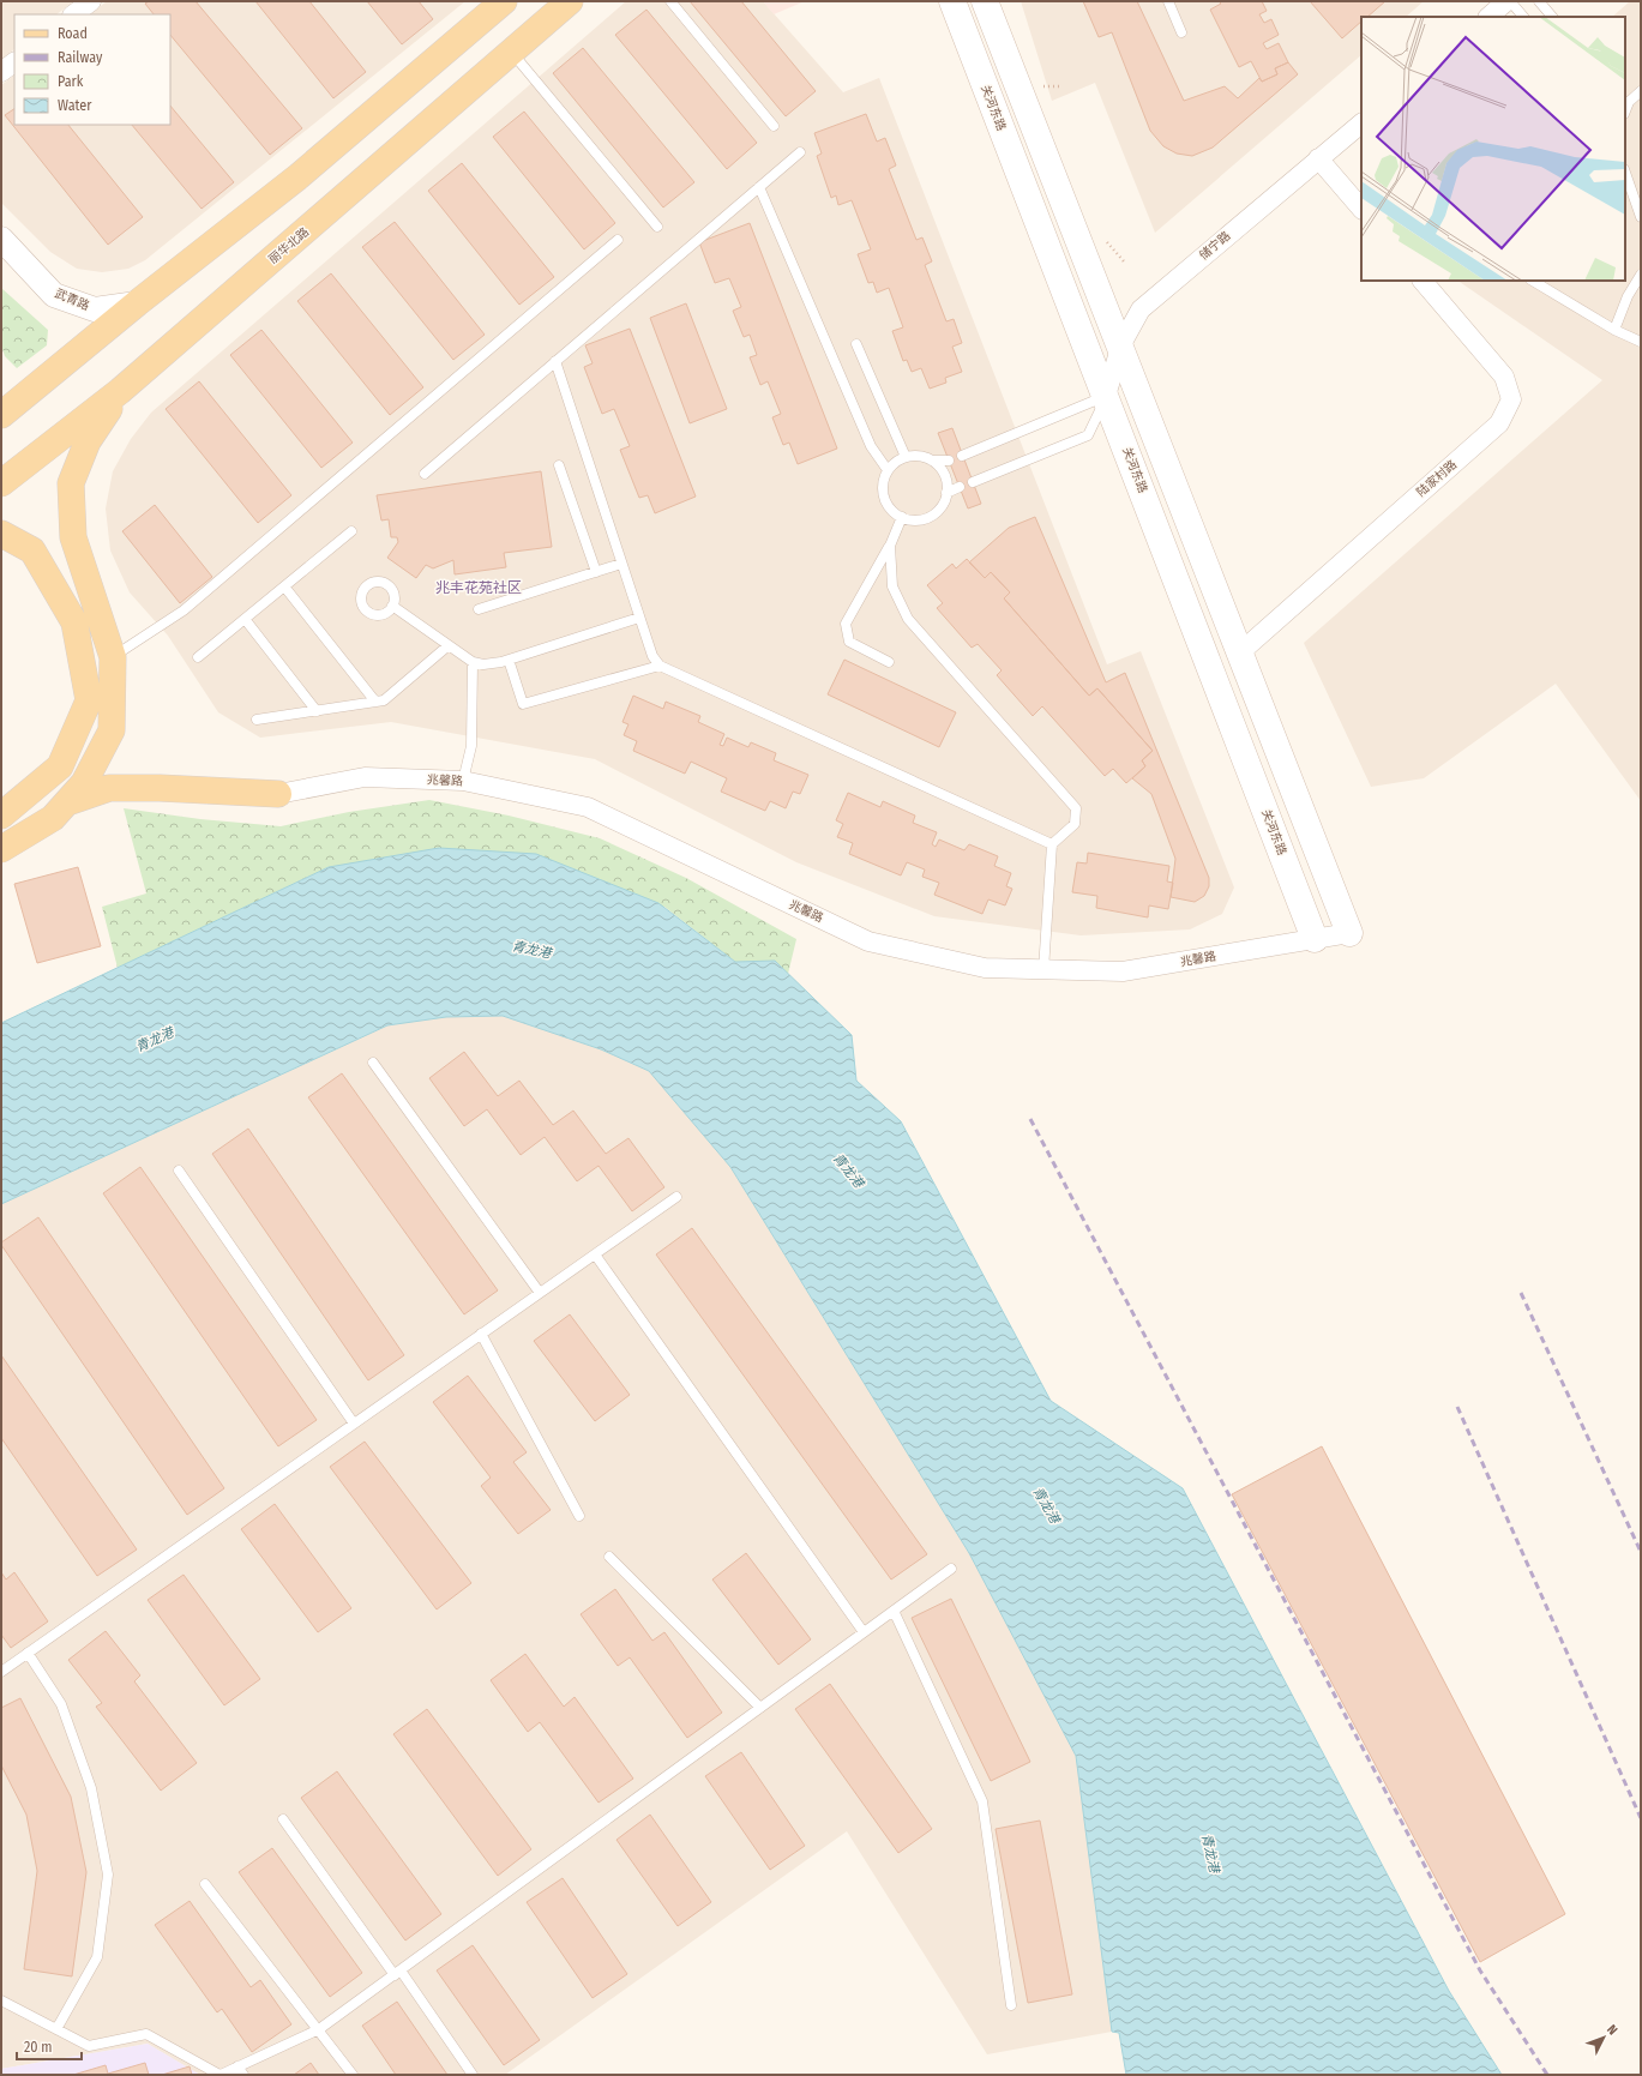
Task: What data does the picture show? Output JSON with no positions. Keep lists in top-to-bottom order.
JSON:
{
  "streets": {
    "main road": ["关河东路", "丽华北路"],
    "street": [
      "储宁路",
      "武青路",
      "陆家村路",
      "兆馨路"
    ]
  },
  "crossings": [
    ["关河东路", "储宁路"],
    ["关河东路", "兆馨路"]
  ],
  "districts": ["兆丰花苑社区"],
  "water": ["青龙港"],
  "legend": [
    "Road",
    "Railway",
    "Park",
    "Water"
  ],
  "scale_bar": "20 m",
  "north": "top right"
}
